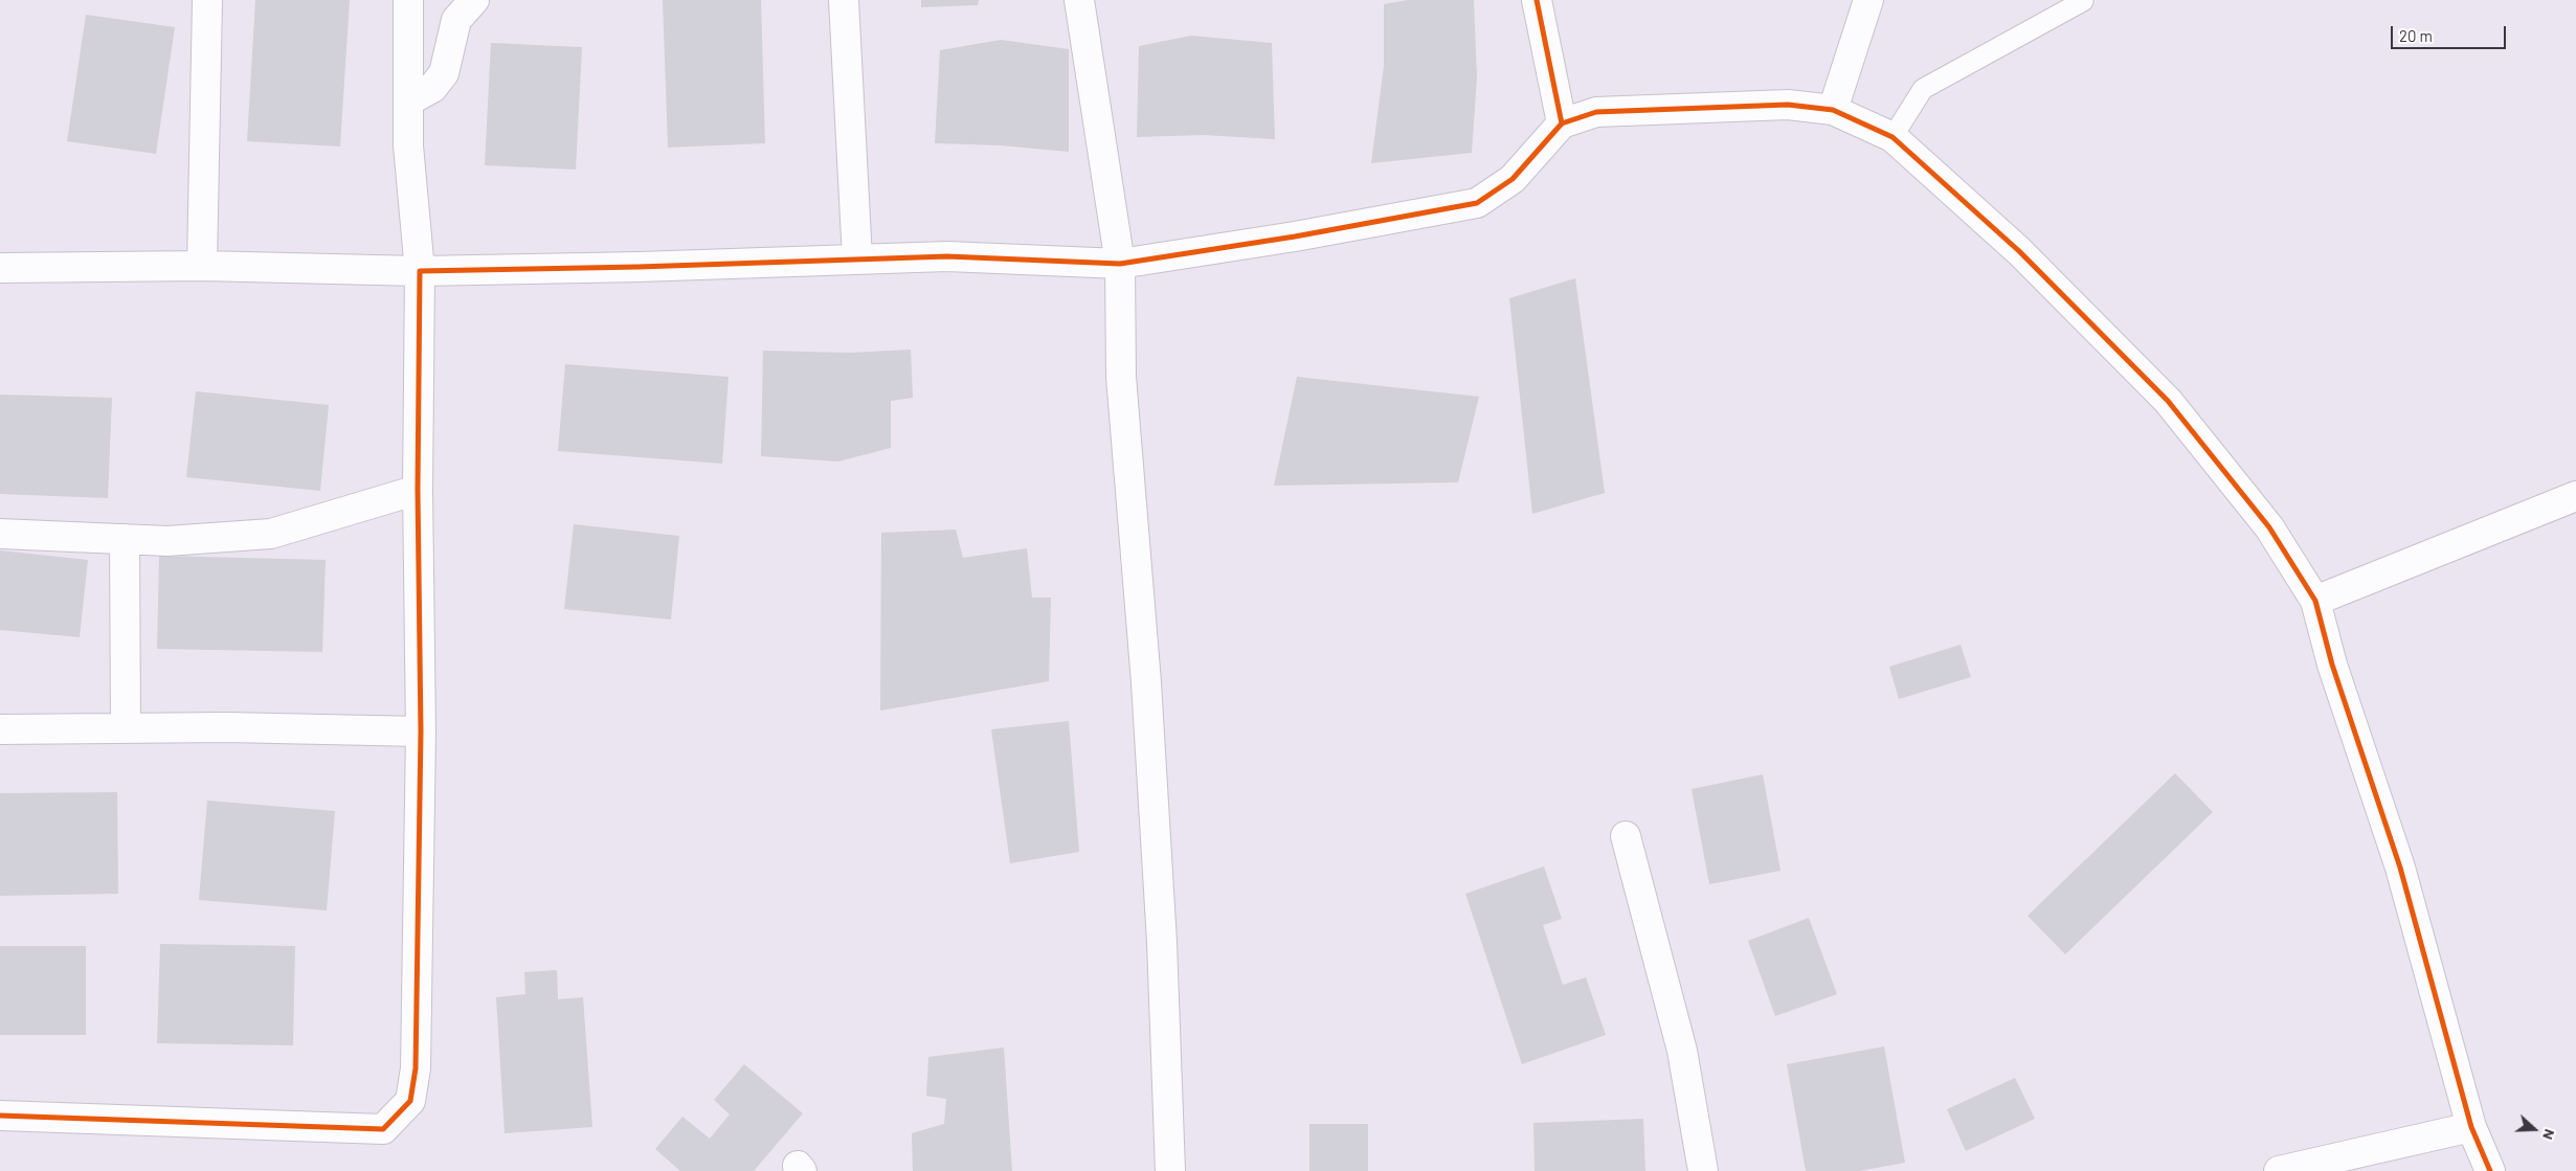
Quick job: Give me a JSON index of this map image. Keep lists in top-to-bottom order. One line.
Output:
{"scale_bar":"20 m","north":"right"}
